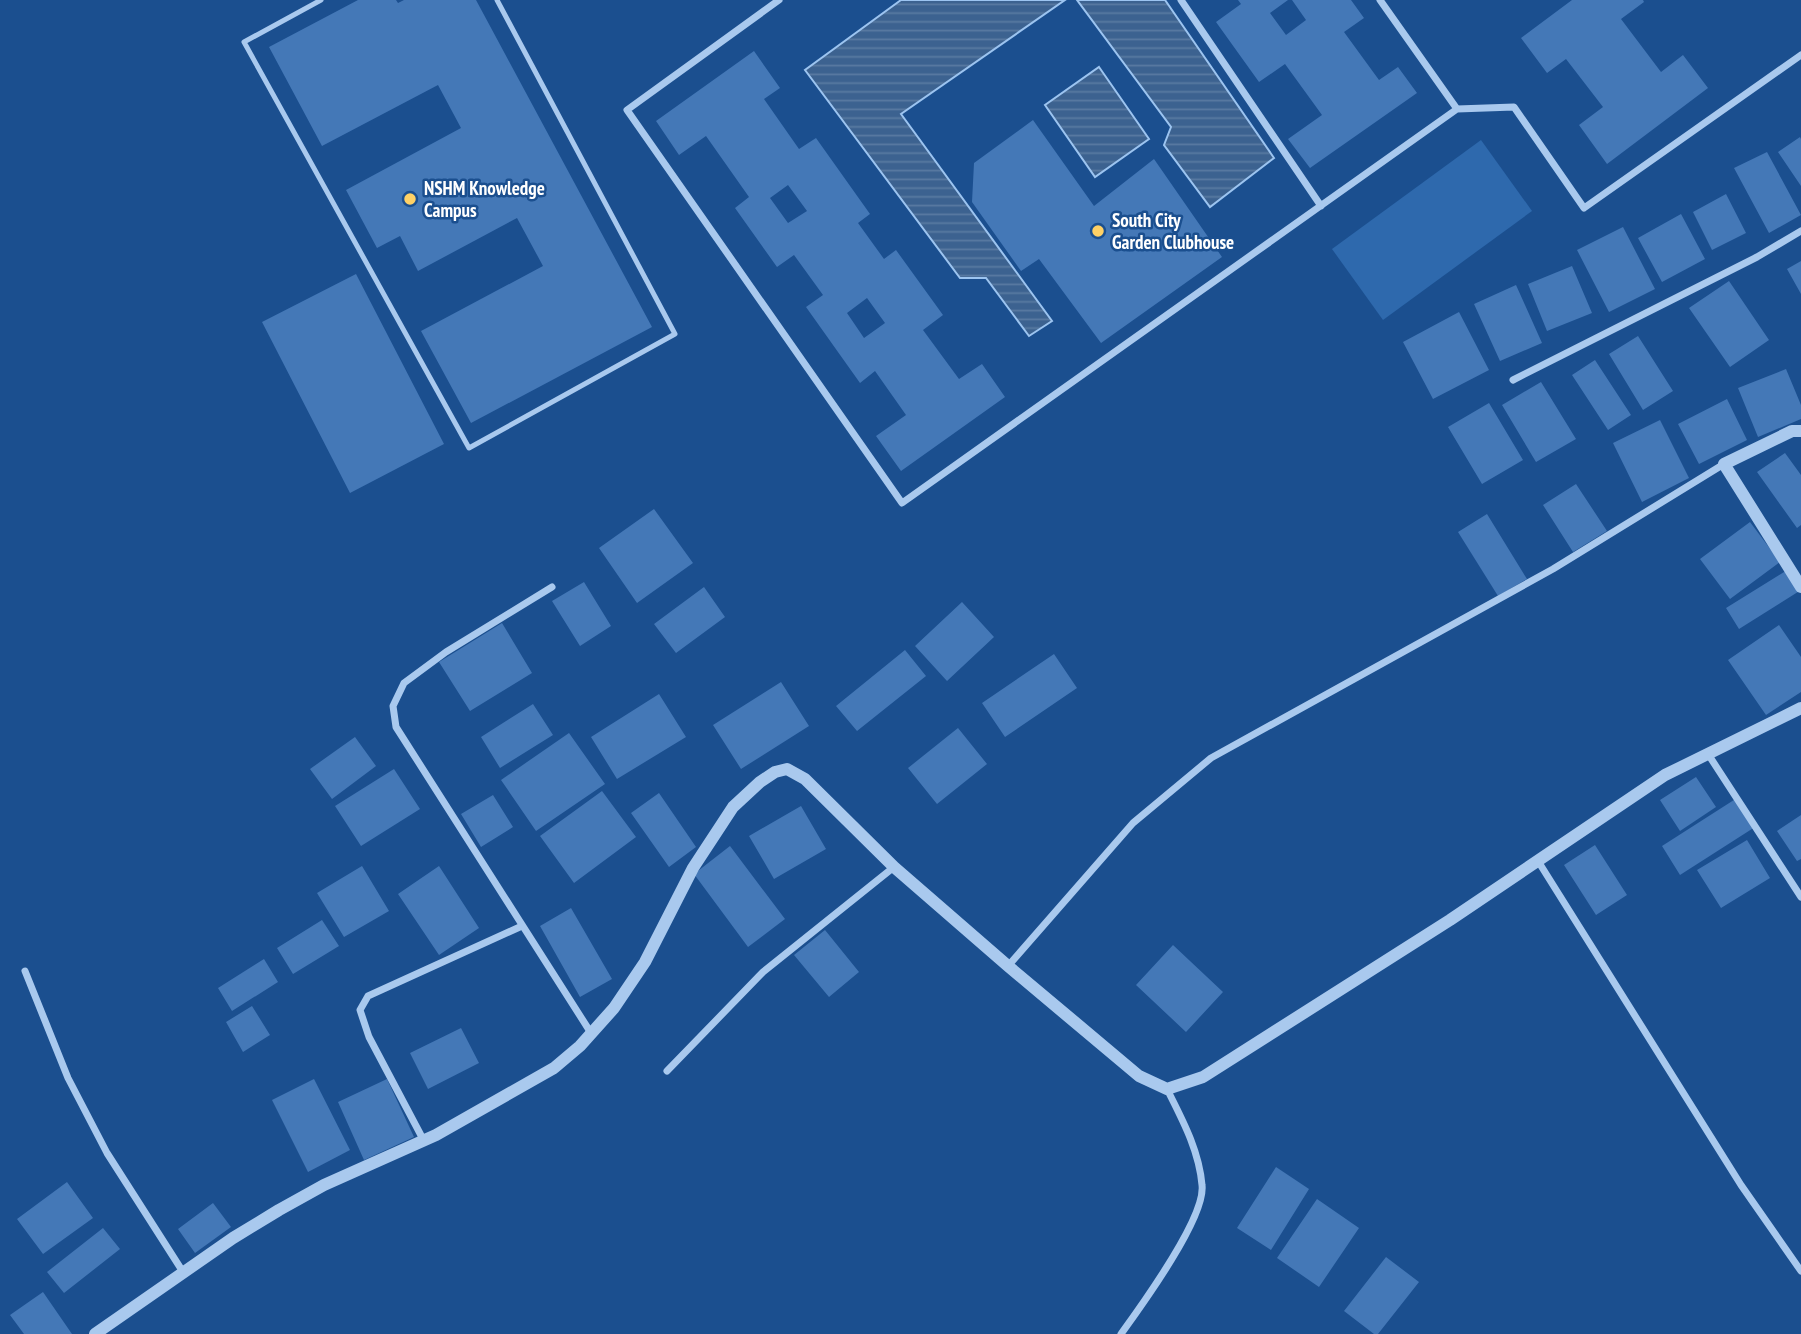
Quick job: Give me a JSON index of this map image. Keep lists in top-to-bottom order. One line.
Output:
{"places":["NSHM Knowledge Campus","South City Garden Clubhouse"]}
